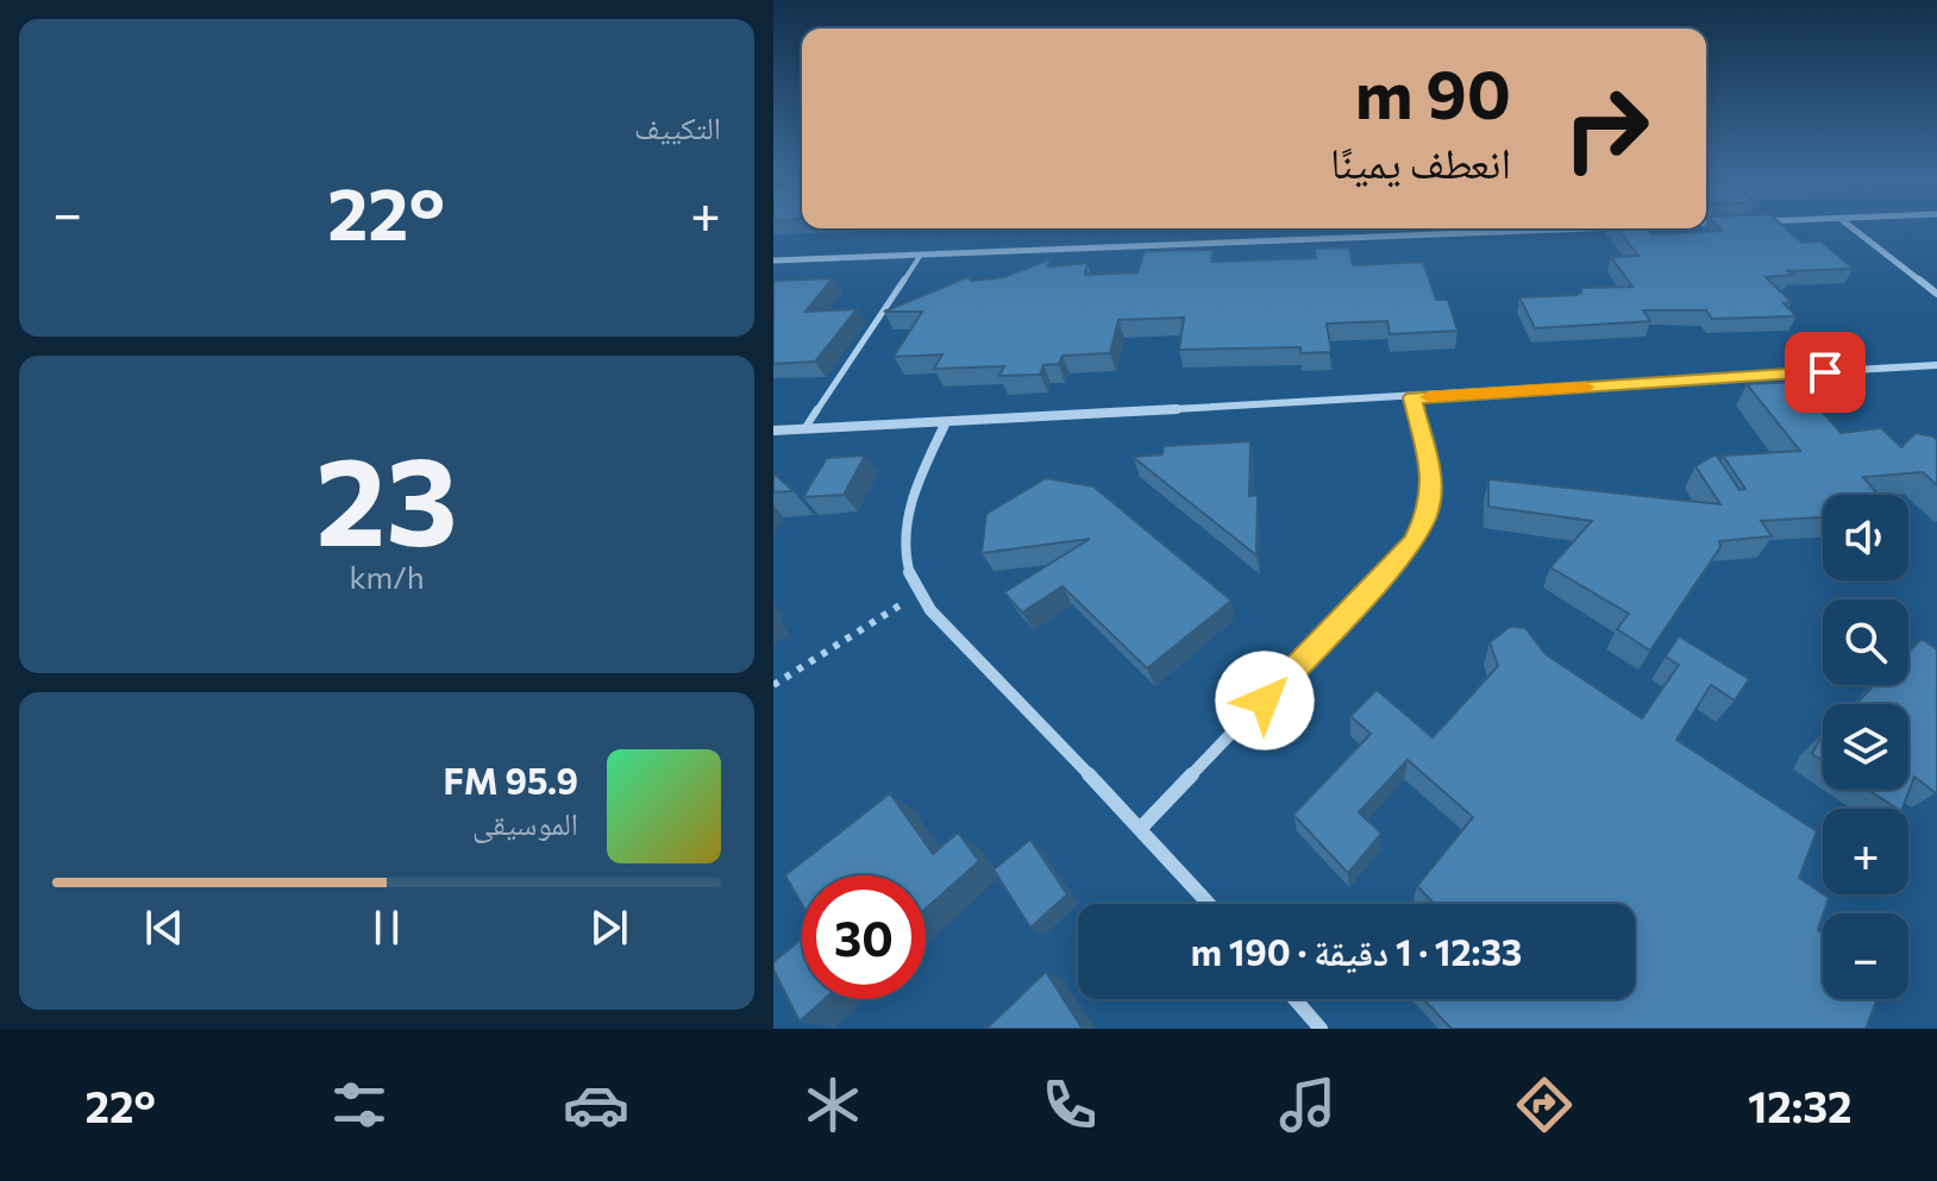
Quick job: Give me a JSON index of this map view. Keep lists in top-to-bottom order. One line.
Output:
{"page":{"tile":["التكييف",["23","km/h"]],"turn":["90 m","انعطف يمينًا"],"heat":["−","22°","+"],"map_buttons":["+","−"],"song":["95.9 FM","الموسيقى"],"limit":"30","trip":"12:33 · 1 دقيقة · 190 m","tabs":["12:32","22°"]}}
